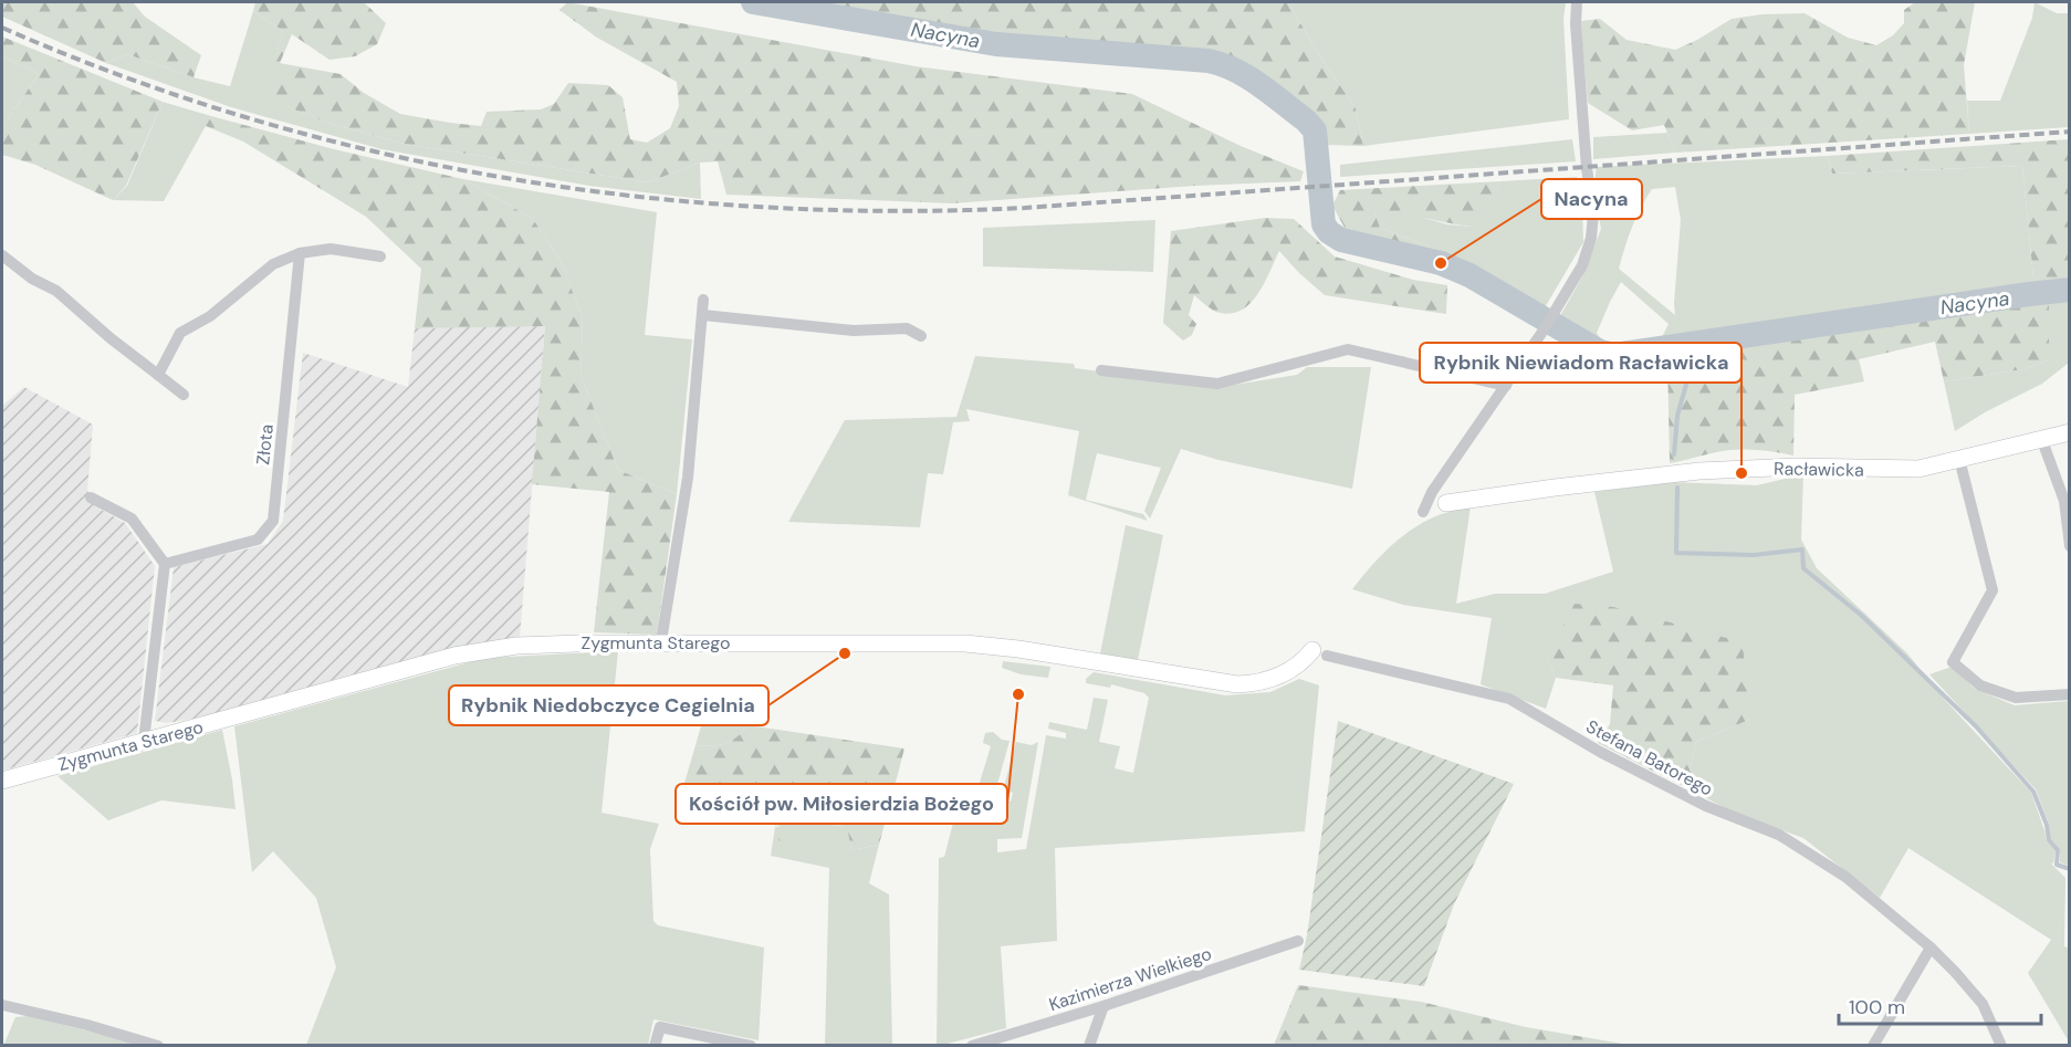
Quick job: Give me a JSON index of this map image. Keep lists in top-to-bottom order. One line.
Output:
{"streets":{"street":["Złota","Racławicka","Zygmunta Starego","Stefana Batorego","Kazimierza Wielkiego"]},"crossings":[["Zygmunta Starego","Stefana Batorego"]],"water":["Nacyna"],"places":["Nacyna","Rybnik Niewiadom Racławicka","Rybnik Niedobczyce Cegielnia","Kościół pw. Miłosierdzia Bożego"],"scale_bar":"100 m"}
